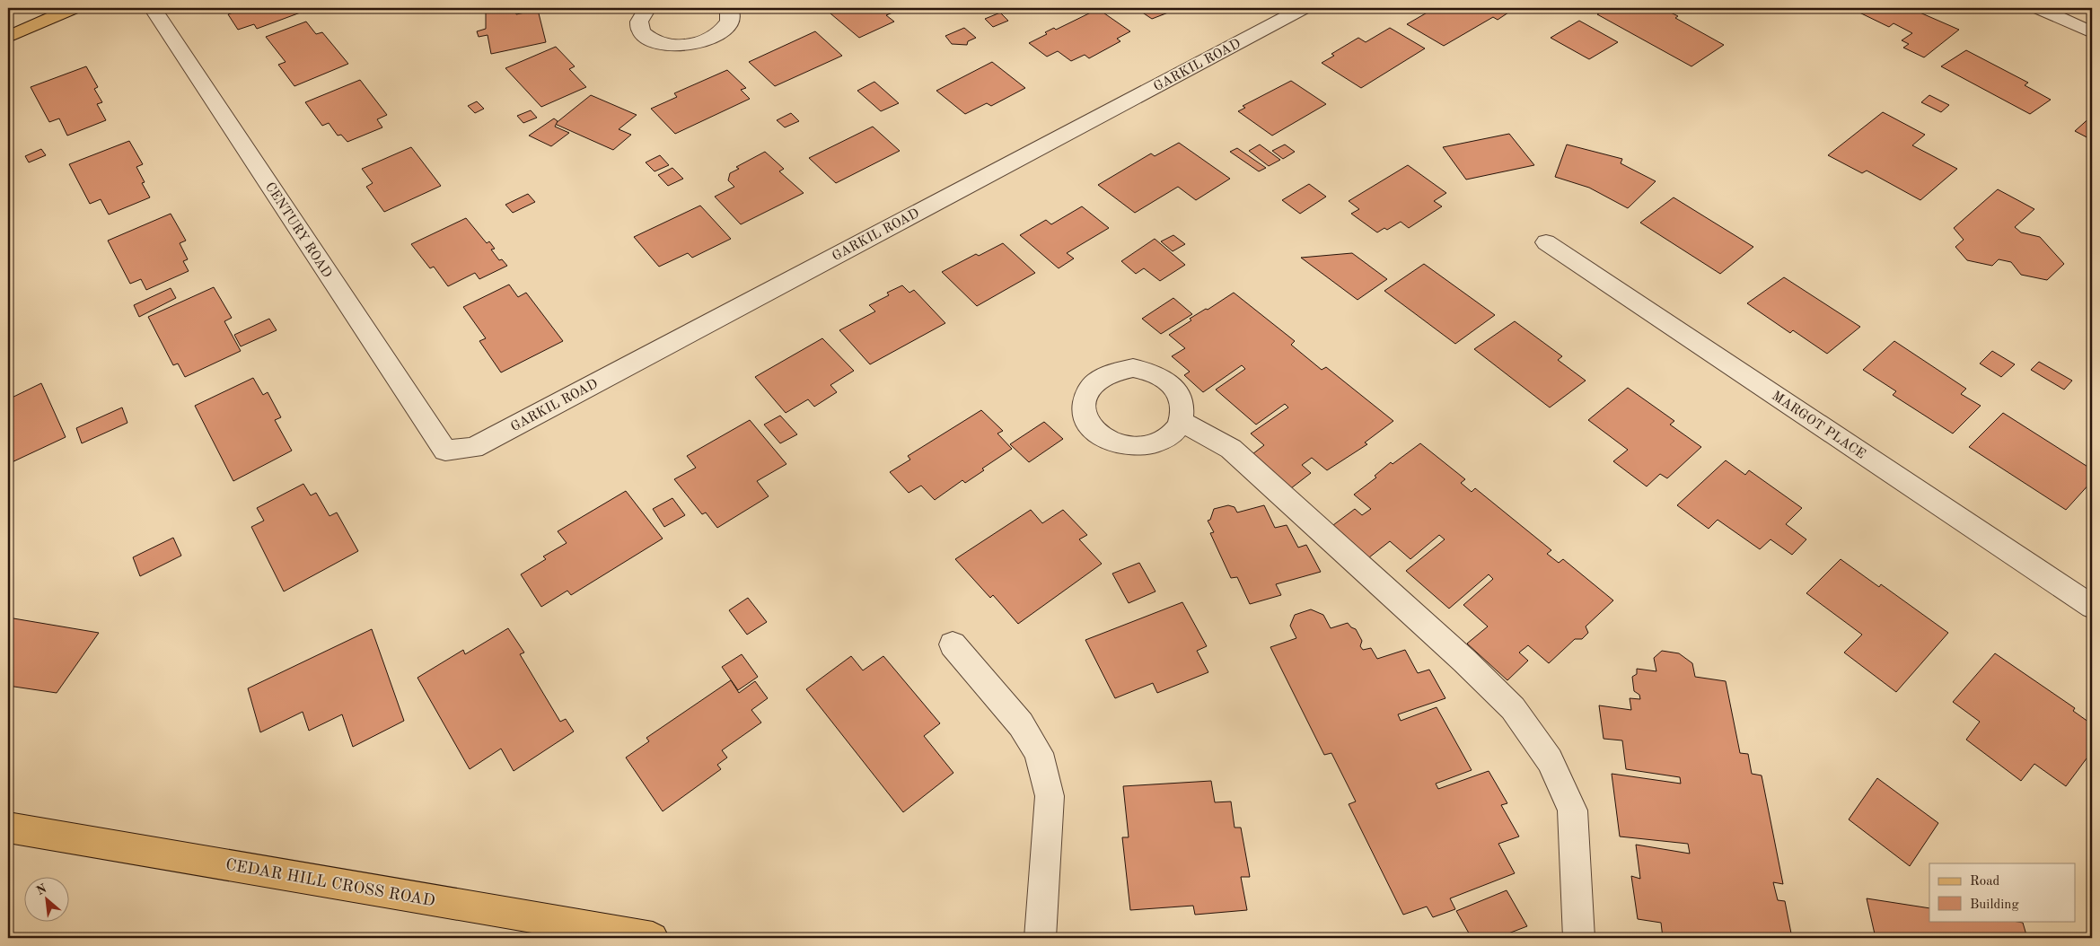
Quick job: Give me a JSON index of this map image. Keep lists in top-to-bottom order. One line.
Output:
{"streets":{"main road":["CEDAR HILL CROSS ROAD"],"street":["GARKIL ROAD","CENTURY ROAD","MARGOT PLACE"]},"crossings":[["GARKIL ROAD","CENTURY ROAD"]],"legend":["Road","Building"],"north":"top left"}
